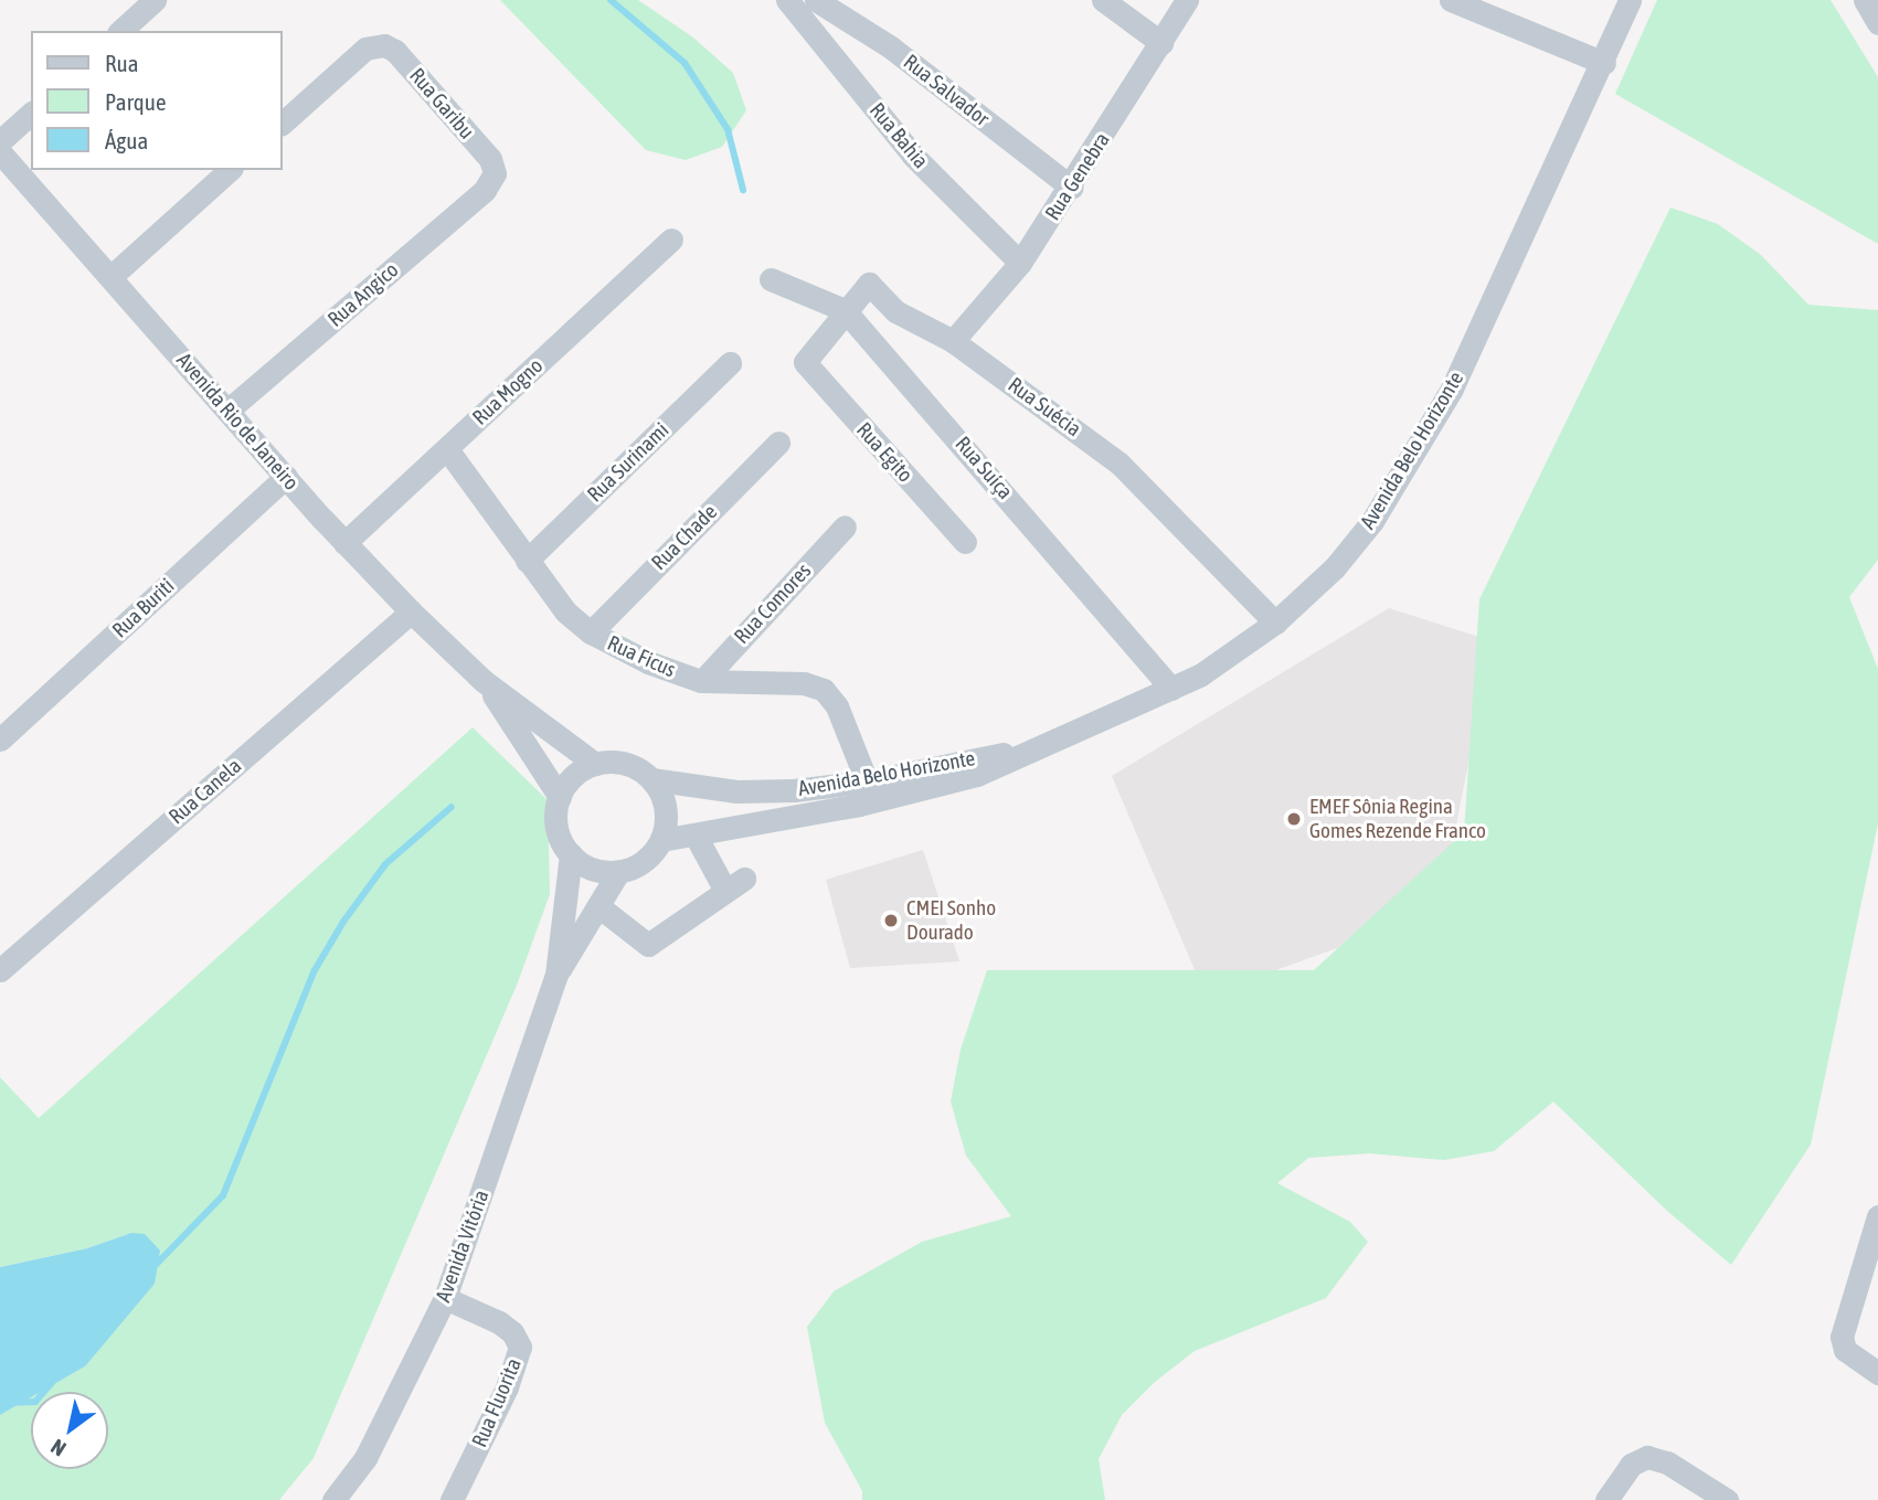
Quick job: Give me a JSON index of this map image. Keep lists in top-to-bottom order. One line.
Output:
{"streets":{"street":["Rua Salvador","Rua Garibu","Rua Bahia","Rua Genebra","Rua Angico","Rua Mogno","Rua Suécia","Avenida Rio de Janeiro","Avenida Belo Horizonte","Rua Egito","Rua Surinami","Rua Suíça","Rua Chade","Rua Comores","Rua Buriti","Rua Ficus","Rua Canela","Avenida Vitória","Rua Fluorita"]},"crossings":[["Rua Salvador","Rua Genebra"],["Rua Garibu","Rua Angico"],["Rua Bahia","Rua Genebra"],["Rua Genebra","Rua Suécia"],["Rua Angico","Avenida Rio de Janeiro"],["Rua Mogno","Avenida Rio de Janeiro"],["Rua Mogno","Rua Ficus"],["Rua Suécia","Avenida Belo Horizonte"],["Rua Suécia","Rua Egito"],["Rua Suécia","Rua Suíça"],["Avenida Rio de Janeiro","Avenida Belo Horizonte"],["Avenida Rio de Janeiro","Rua Buriti"],["Avenida Rio de Janeiro","Rua Canela"],["Avenida Rio de Janeiro","Avenida Vitória"],["Avenida Belo Horizonte","Rua Suíça"],["Avenida Belo Horizonte","Rua Ficus"],["Avenida Belo Horizonte","Avenida Vitória"],["Rua Surinami","Rua Ficus"],["Rua Chade","Rua Ficus"],["Rua Comores","Rua Ficus"],["Avenida Vitória","Rua Fluorita"]],"places":["EMEF Sônia Regina Gomes Rezende Franco","CMEI Sonho Dourado"],"legend":["Rua","Parque","Água"],"north":"bottom left"}
